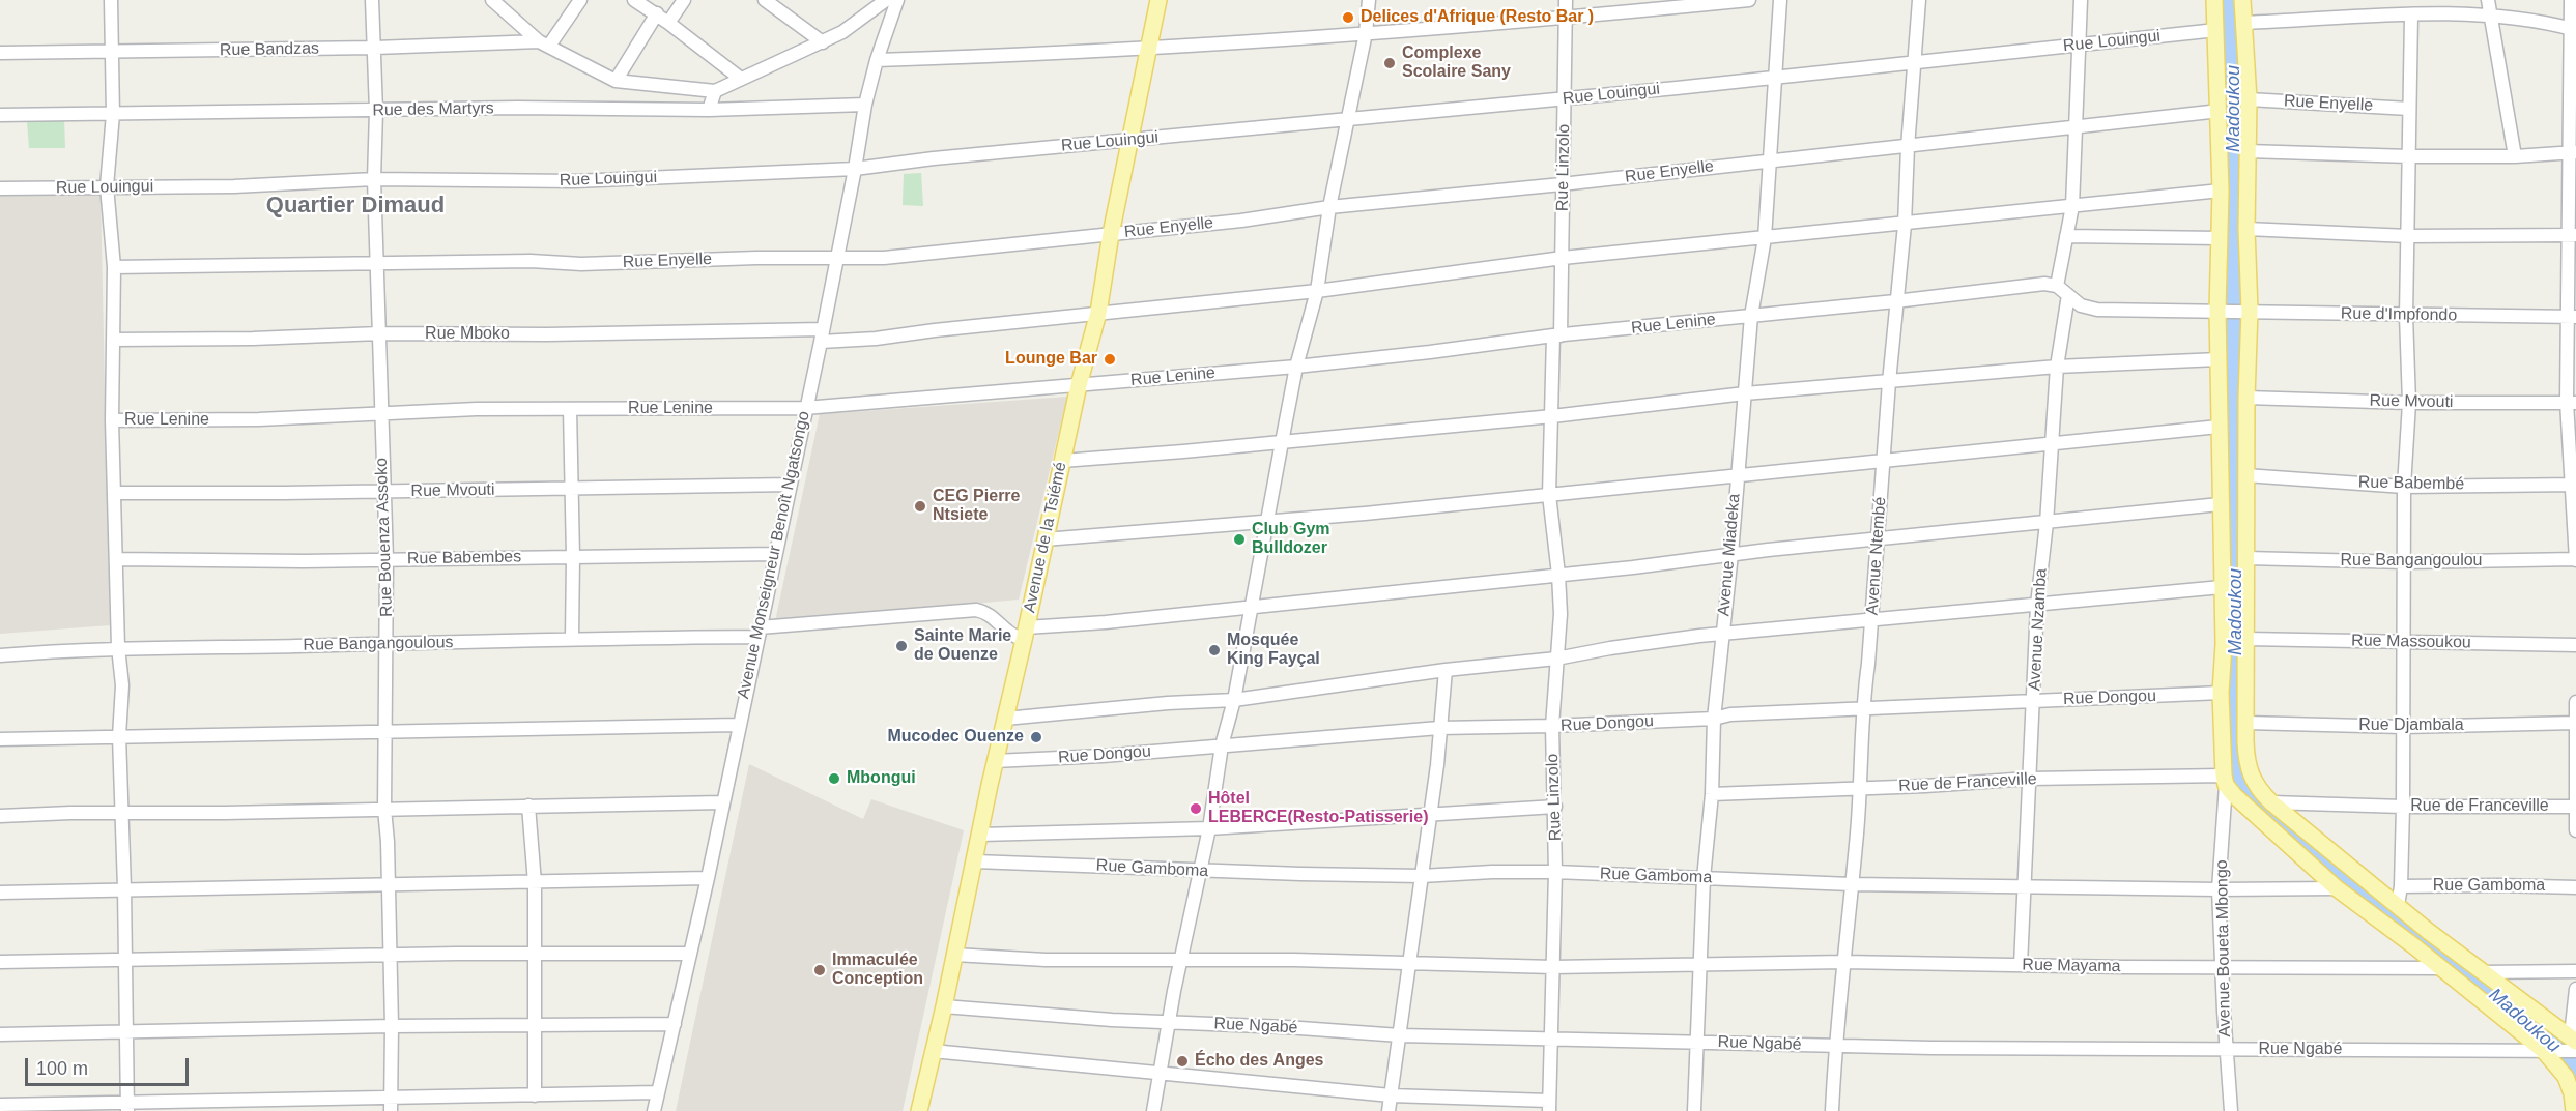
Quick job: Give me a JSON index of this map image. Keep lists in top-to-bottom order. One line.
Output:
{"streets":{"main road":["Avenue de la Tsiémé"],"street":["Rue Louingui","Rue Bandzas","Rue Enyelle","Rue des Martyrs","Rue Linzolo","Rue d'Impfondo","Rue Lenine","Rue Mboko","Rue Mvouti","Rue Babembé","Rue Bouenza Assoko","Avenue Monseigneur Benoît Ngatsongo","Avenue Miadeka","Avenue Ntembé","Rue Babembes","Rue Bangangoulou","Avenue Nzamba","Rue Massoukou","Rue Bangangoulous","Rue Dongou","Rue Djambala","Rue de Franceville","Rue Gamboma","Avenue Boueta Mbongo","Rue Mayama","Rue Ngabé"]},"crossings":[["Rue Louingui","Rue Linzolo"],["Rue Louingui","Rue Bouenza Assoko"],["Rue Louingui","Avenue de la Tsiémé"],["Rue Louingui","Avenue Monseigneur Benoît Ngatsongo"],["Rue Louingui","Avenue Miadeka"],["Rue Louingui","Avenue Ntembé"],["Rue Bandzas","Rue Bouenza Assoko"],["Rue Enyelle","Rue Linzolo"],["Rue Enyelle","Rue Bouenza Assoko"],["Rue Enyelle","Avenue de la Tsiémé"],["Rue Enyelle","Avenue Monseigneur Benoît Ngatsongo"],["Rue Enyelle","Avenue Miadeka"],["Rue Enyelle","Avenue Ntembé"],["Rue des Martyrs","Rue Bouenza Assoko"],["Rue des Martyrs","Avenue Monseigneur Benoît Ngatsongo"],["Rue Linzolo","Rue Lenine"],["Rue Linzolo","Rue Mboko"],["Rue Linzolo","Rue Dongou"],["Rue Linzolo","Rue Gamboma"],["Rue Linzolo","Rue Mayama"],["Rue Linzolo","Rue Ngabé"],["Rue Lenine","Rue Bouenza Assoko"],["Rue Lenine","Avenue de la Tsiémé"],["Rue Lenine","Avenue Monseigneur Benoît Ngatsongo"],["Rue Lenine","Avenue Miadeka"],["Rue Lenine","Avenue Ntembé"],["Rue Mboko","Rue Bouenza Assoko"],["Rue Mboko","Avenue de la Tsiémé"],["Rue Mboko","Avenue Monseigneur Benoît Ngatsongo"],["Rue Mboko","Avenue Miadeka"],["Rue Mboko","Avenue Ntembé"],["Rue Mvouti","Rue Bouenza Assoko"],["Rue Mvouti","Avenue Monseigneur Benoît Ngatsongo"],["Rue Bouenza Assoko","Rue Babembes"],["Rue Bouenza Assoko","Rue Bangangoulous"],["Avenue de la Tsiémé","Rue Bangangoulous"],["Avenue de la Tsiémé","Rue Dongou"],["Avenue de la Tsiémé","Rue Gamboma"],["Avenue de la Tsiémé","Rue Mayama"],["Avenue de la Tsiémé","Rue Ngabé"],["Avenue Monseigneur Benoît Ngatsongo","Rue Babembes"],["Avenue Monseigneur Benoît Ngatsongo","Rue Bangangoulous"],["Avenue Miadeka","Rue Dongou"],["Avenue Miadeka","Rue de Franceville"],["Avenue Miadeka","Rue Gamboma"],["Avenue Miadeka","Rue Mayama"],["Avenue Miadeka","Rue Ngabé"],["Avenue Ntembé","Rue Dongou"],["Avenue Ntembé","Rue de Franceville"],["Avenue Ntembé","Rue Gamboma"],["Avenue Ntembé","Rue Mayama"],["Avenue Ntembé","Rue Ngabé"],["Avenue Nzamba","Rue Dongou"],["Avenue Nzamba","Rue de Franceville"],["Avenue Nzamba","Rue Gamboma"],["Avenue Nzamba","Rue Mayama"],["Rue de Franceville","Avenue Boueta Mbongo"],["Rue Gamboma","Avenue Boueta Mbongo"],["Avenue Boueta Mbongo","Rue Mayama"],["Avenue Boueta Mbongo","Rue Ngabé"]],"districts":["Quartier Dimaud"],"water":["Madoukou"],"places":["Delices d'Afrique (Resto Bar )","Complexe Scolaire Sany","Lounge Bar","CEG Pierre Ntsiete","Club Gym Bulldozer","Sainte Marie de Ouenze","Mosquée King Fayçal","Mucodec Ouenze","Mbongui","Hôtel LEBERCE(Resto-Patisserie)","Immaculée Conception","Écho des Anges"],"scale_bar":"100 m"}
